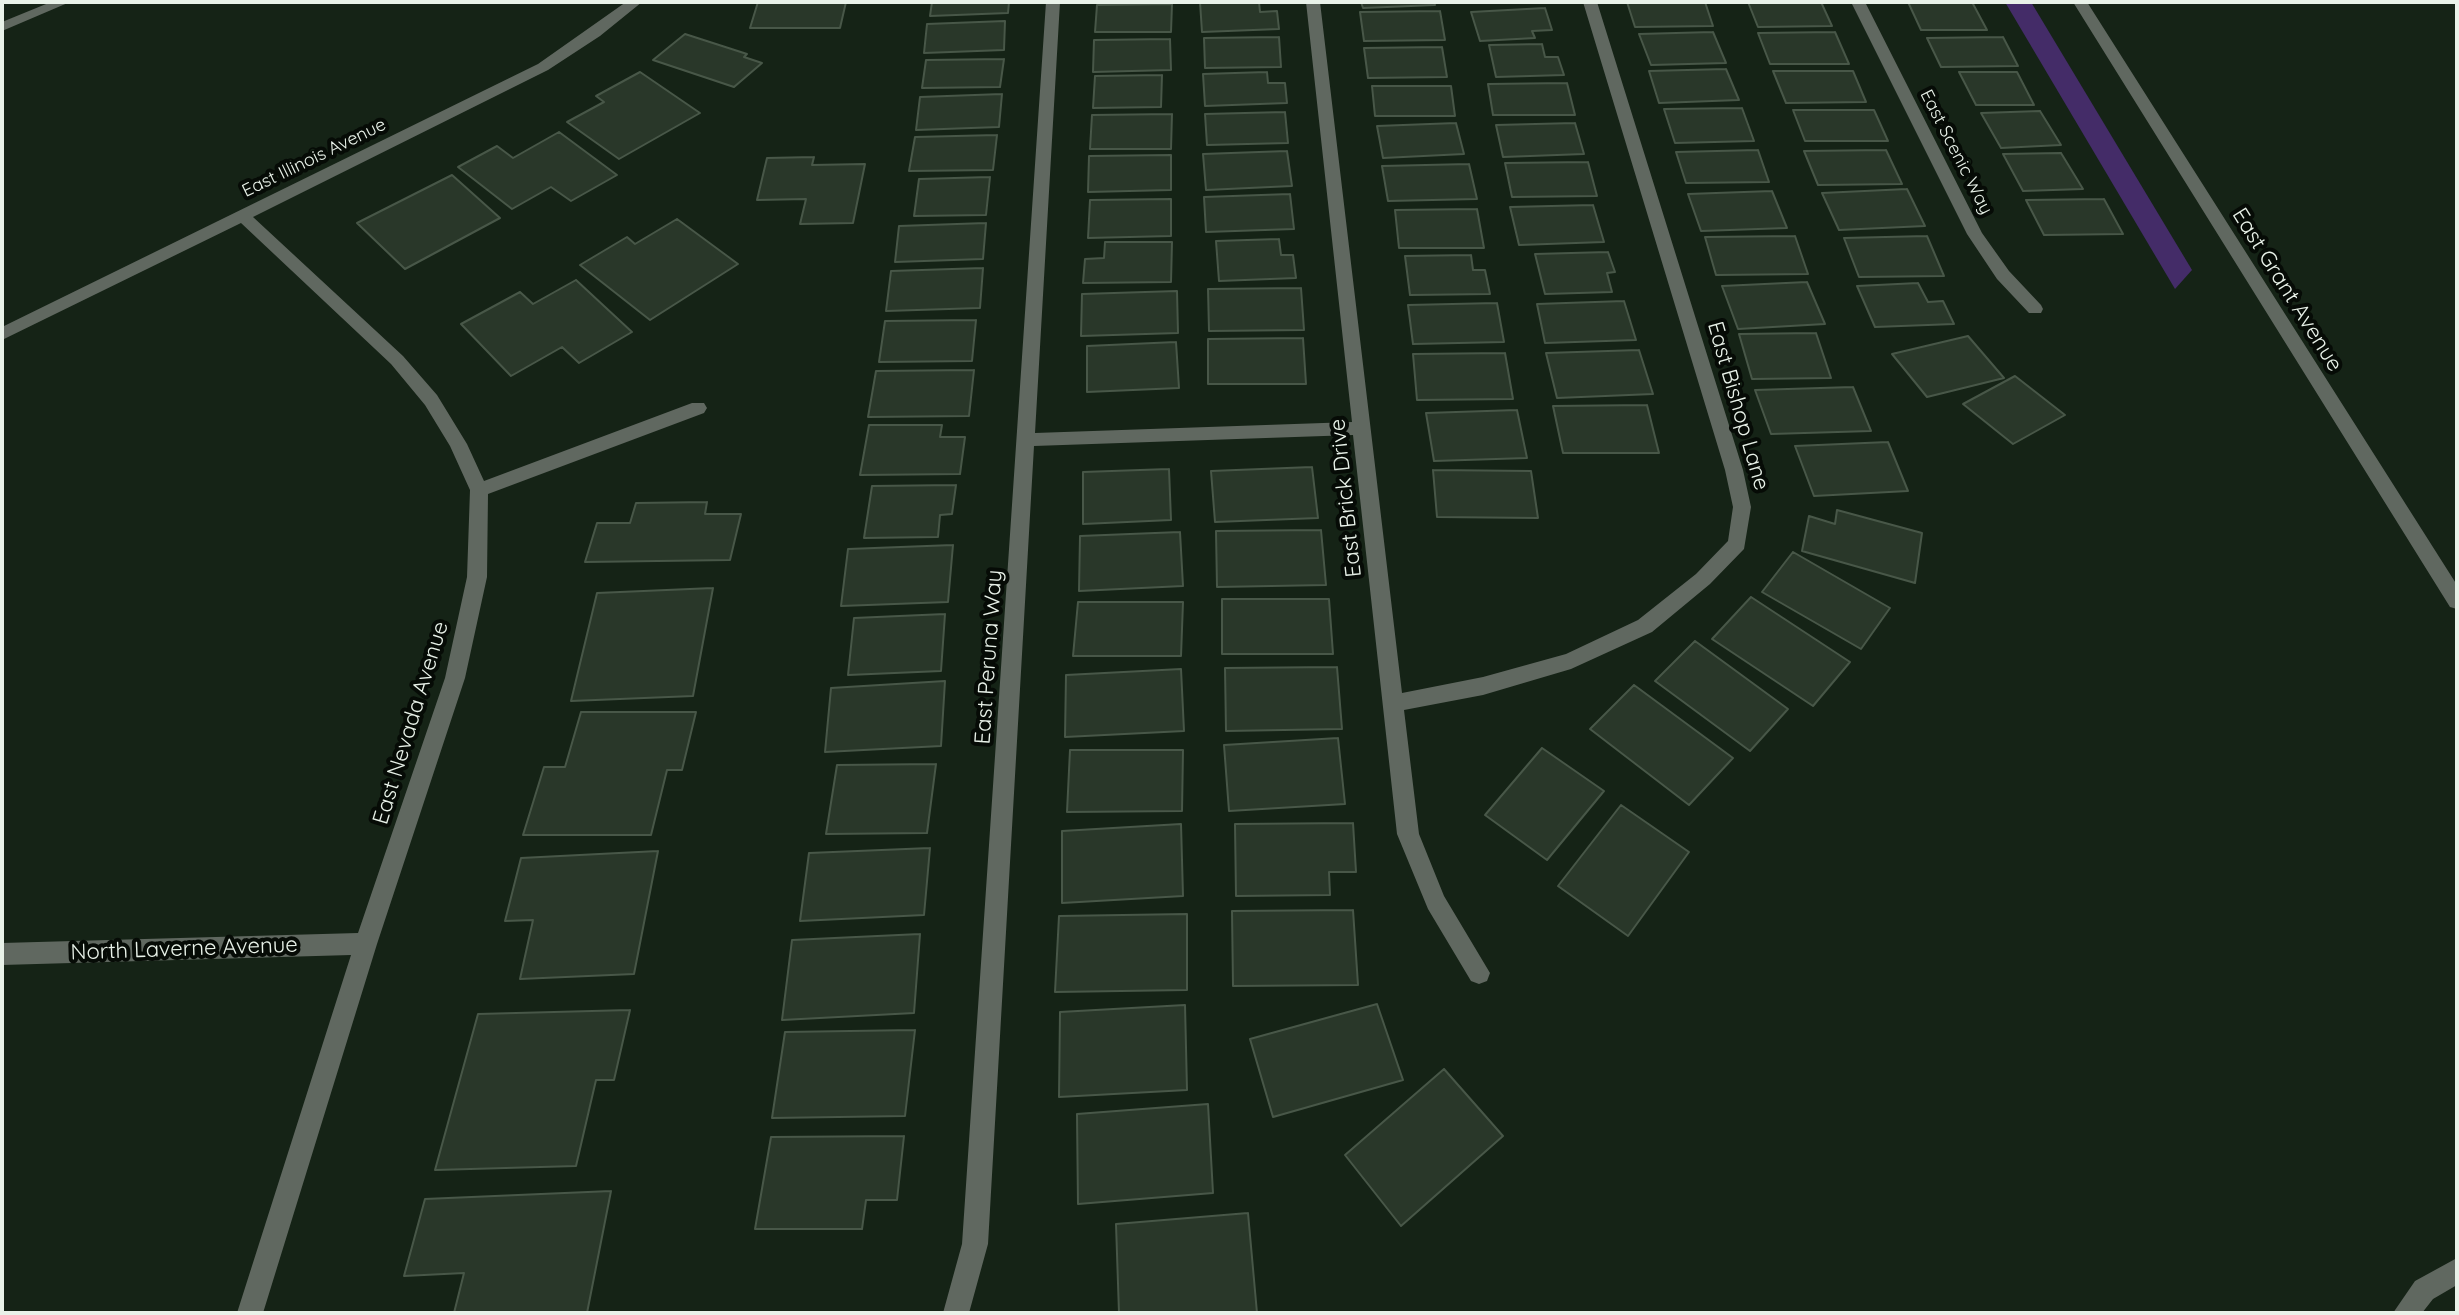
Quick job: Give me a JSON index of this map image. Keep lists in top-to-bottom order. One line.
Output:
{"streets":{"street":["East Scenic Way","East Illinois Avenue","East Grant Avenue","East Bishop Lane","East Brick Drive","East Peruna Way","East Nevada Avenue","North Laverne Avenue"]},"crossings":[["East Illinois Avenue","East Nevada Avenue"],["East Bishop Lane","East Brick Drive"],["East Nevada Avenue","North Laverne Avenue"]]}
